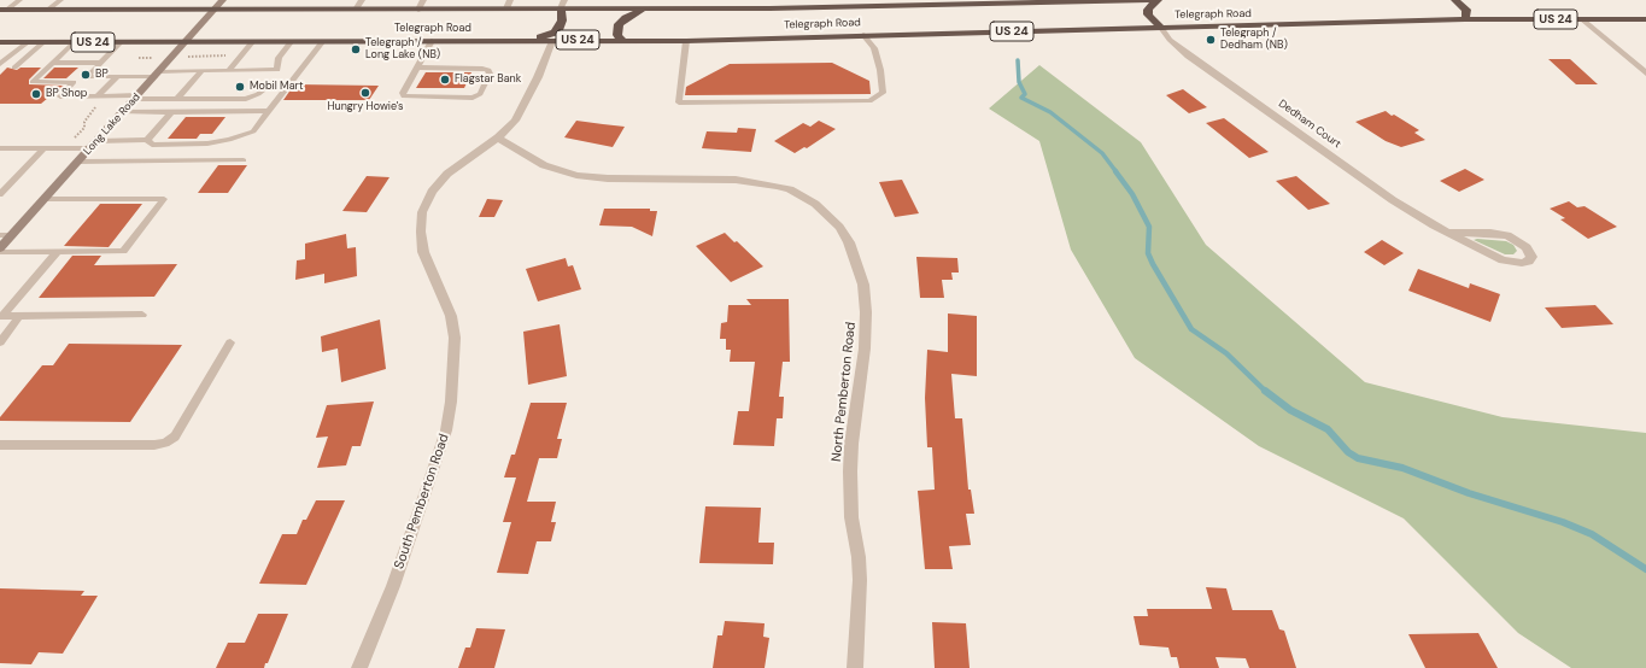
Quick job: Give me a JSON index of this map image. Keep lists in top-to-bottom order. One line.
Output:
{"streets":{"highway":["Telegraph Road","US 24"],"main road":["Long Lake Road"],"street":["Dedham Court","North Pemberton Road","South Pemberton Road"]},"crossings":[["Telegraph Road","Long Lake Road"],["Telegraph Road","Dedham Court"],["Telegraph Road","South Pemberton Road"],["North Pemberton Road","South Pemberton Road"]],"places":["Telegraph / Dedham (NB)","Telegraph / Long Lake (NB)","BP","Flagstar Bank","Mobil Mart","Hungry Howie's","BP Shop"]}
